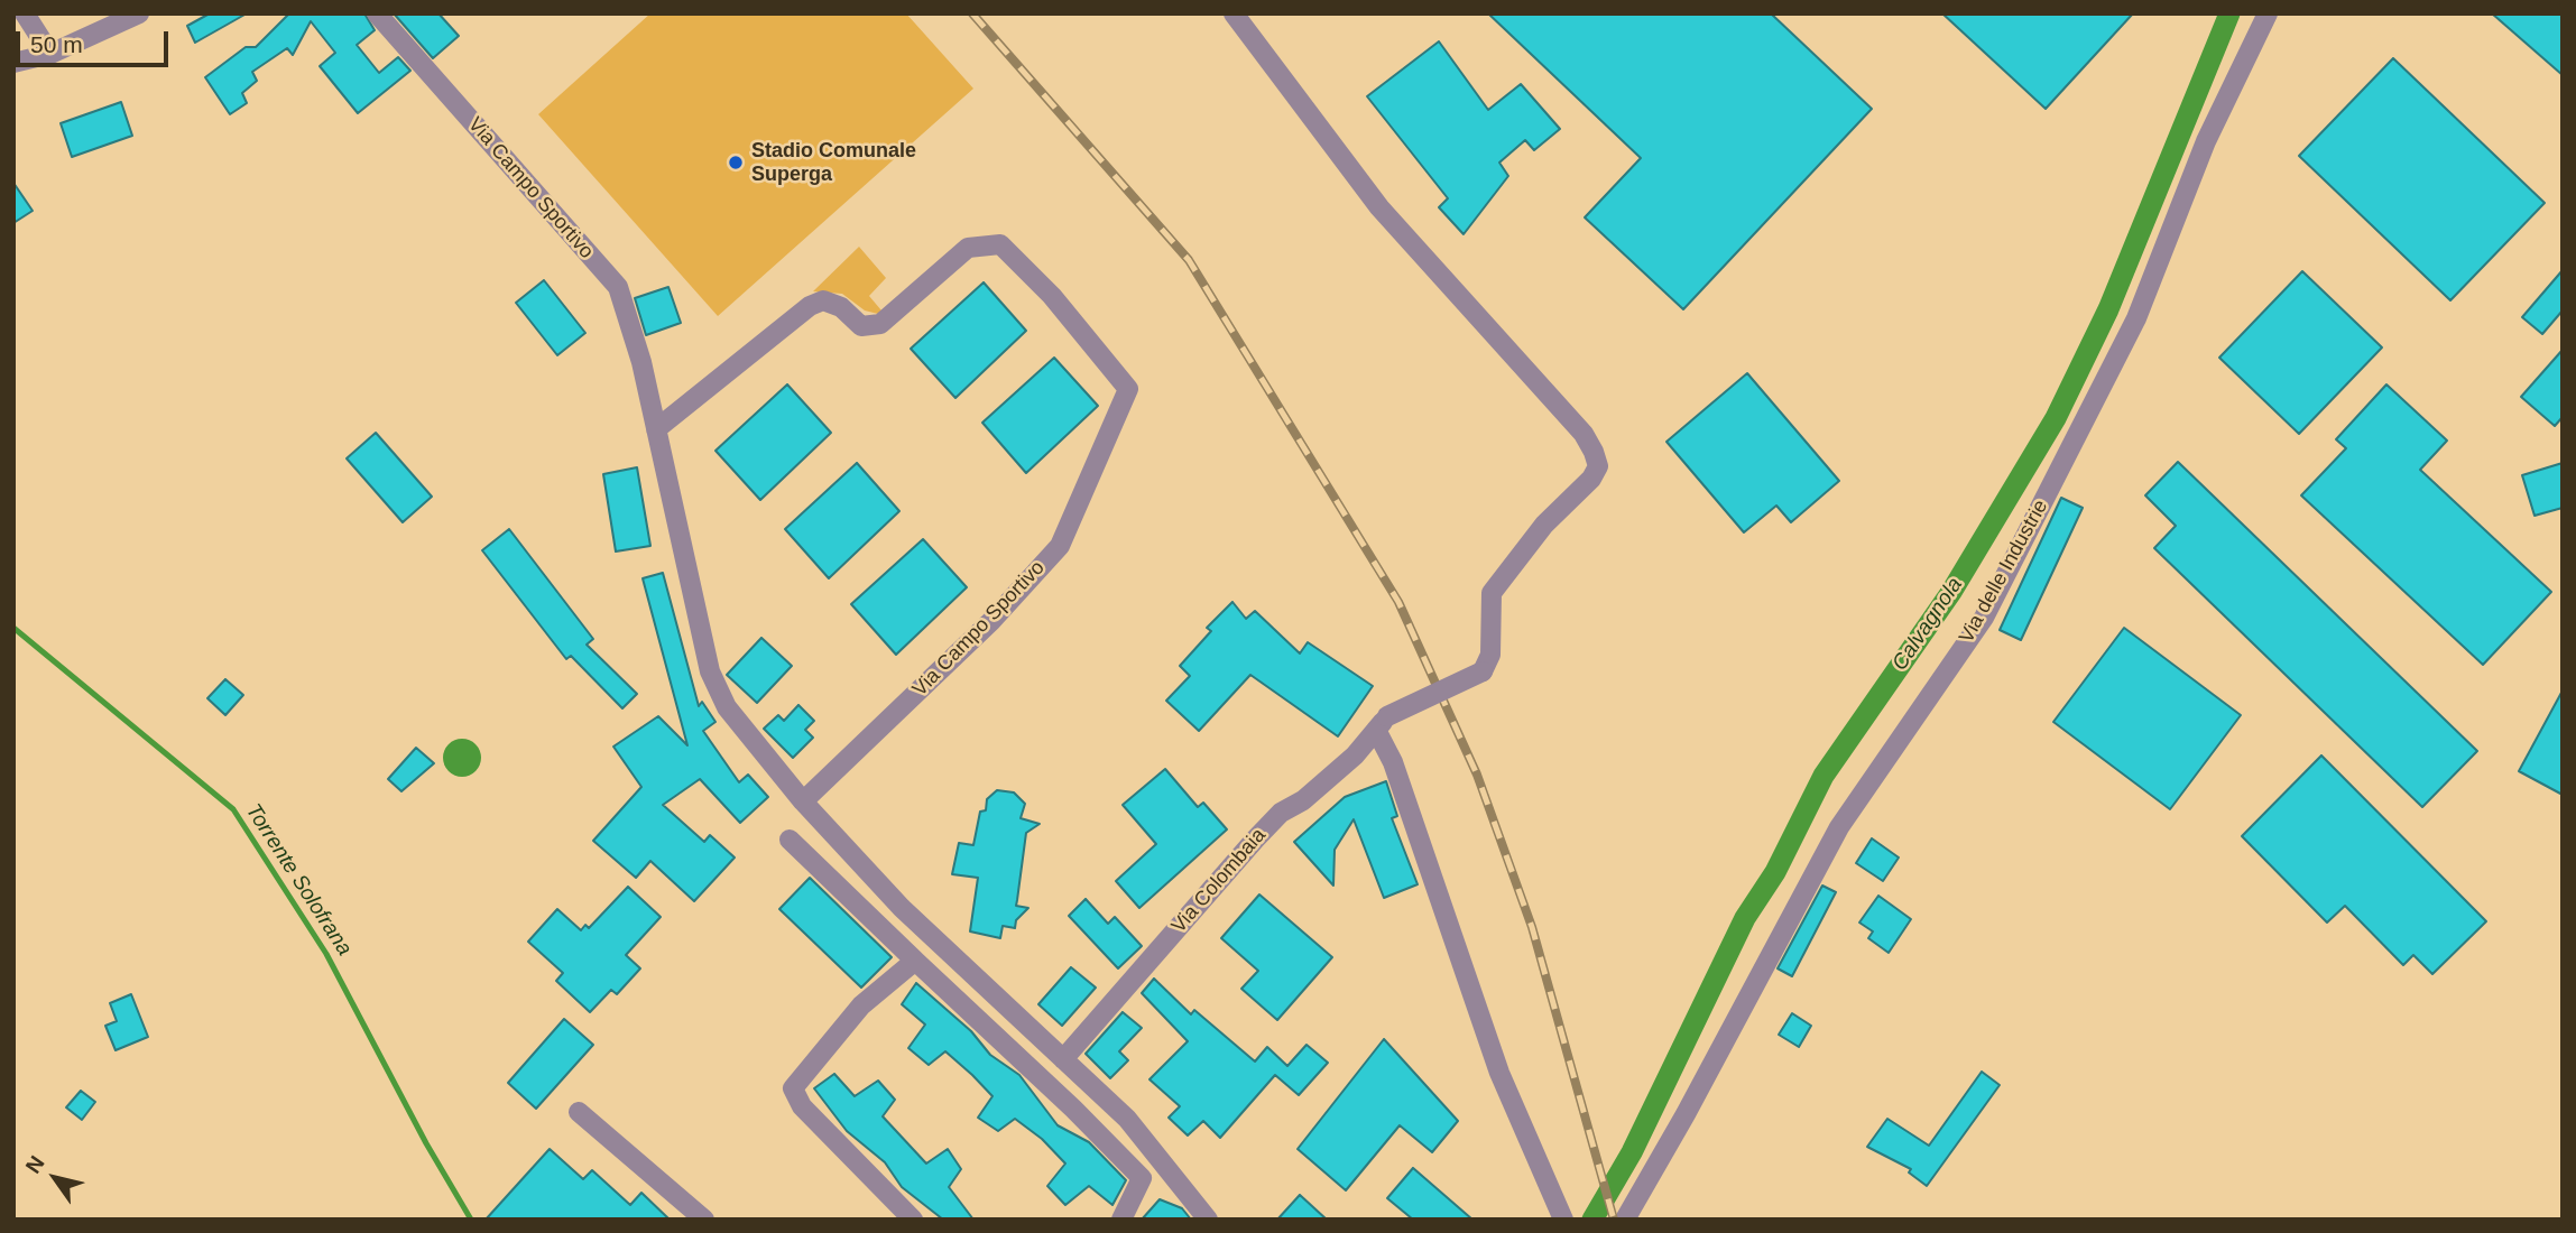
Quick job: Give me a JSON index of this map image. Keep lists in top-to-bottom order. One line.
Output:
{"streets":{"street":["Via Campo Sportivo","Via delle Industrie","Via Colombaia"]},"crossings":[["Via Campo Sportivo","Via Colombaia"]],"water":["Calvagnola","Torrente Solofrana"],"places":["Stadio Comunale Superga"],"scale_bar":"50 m","north":"top left"}
